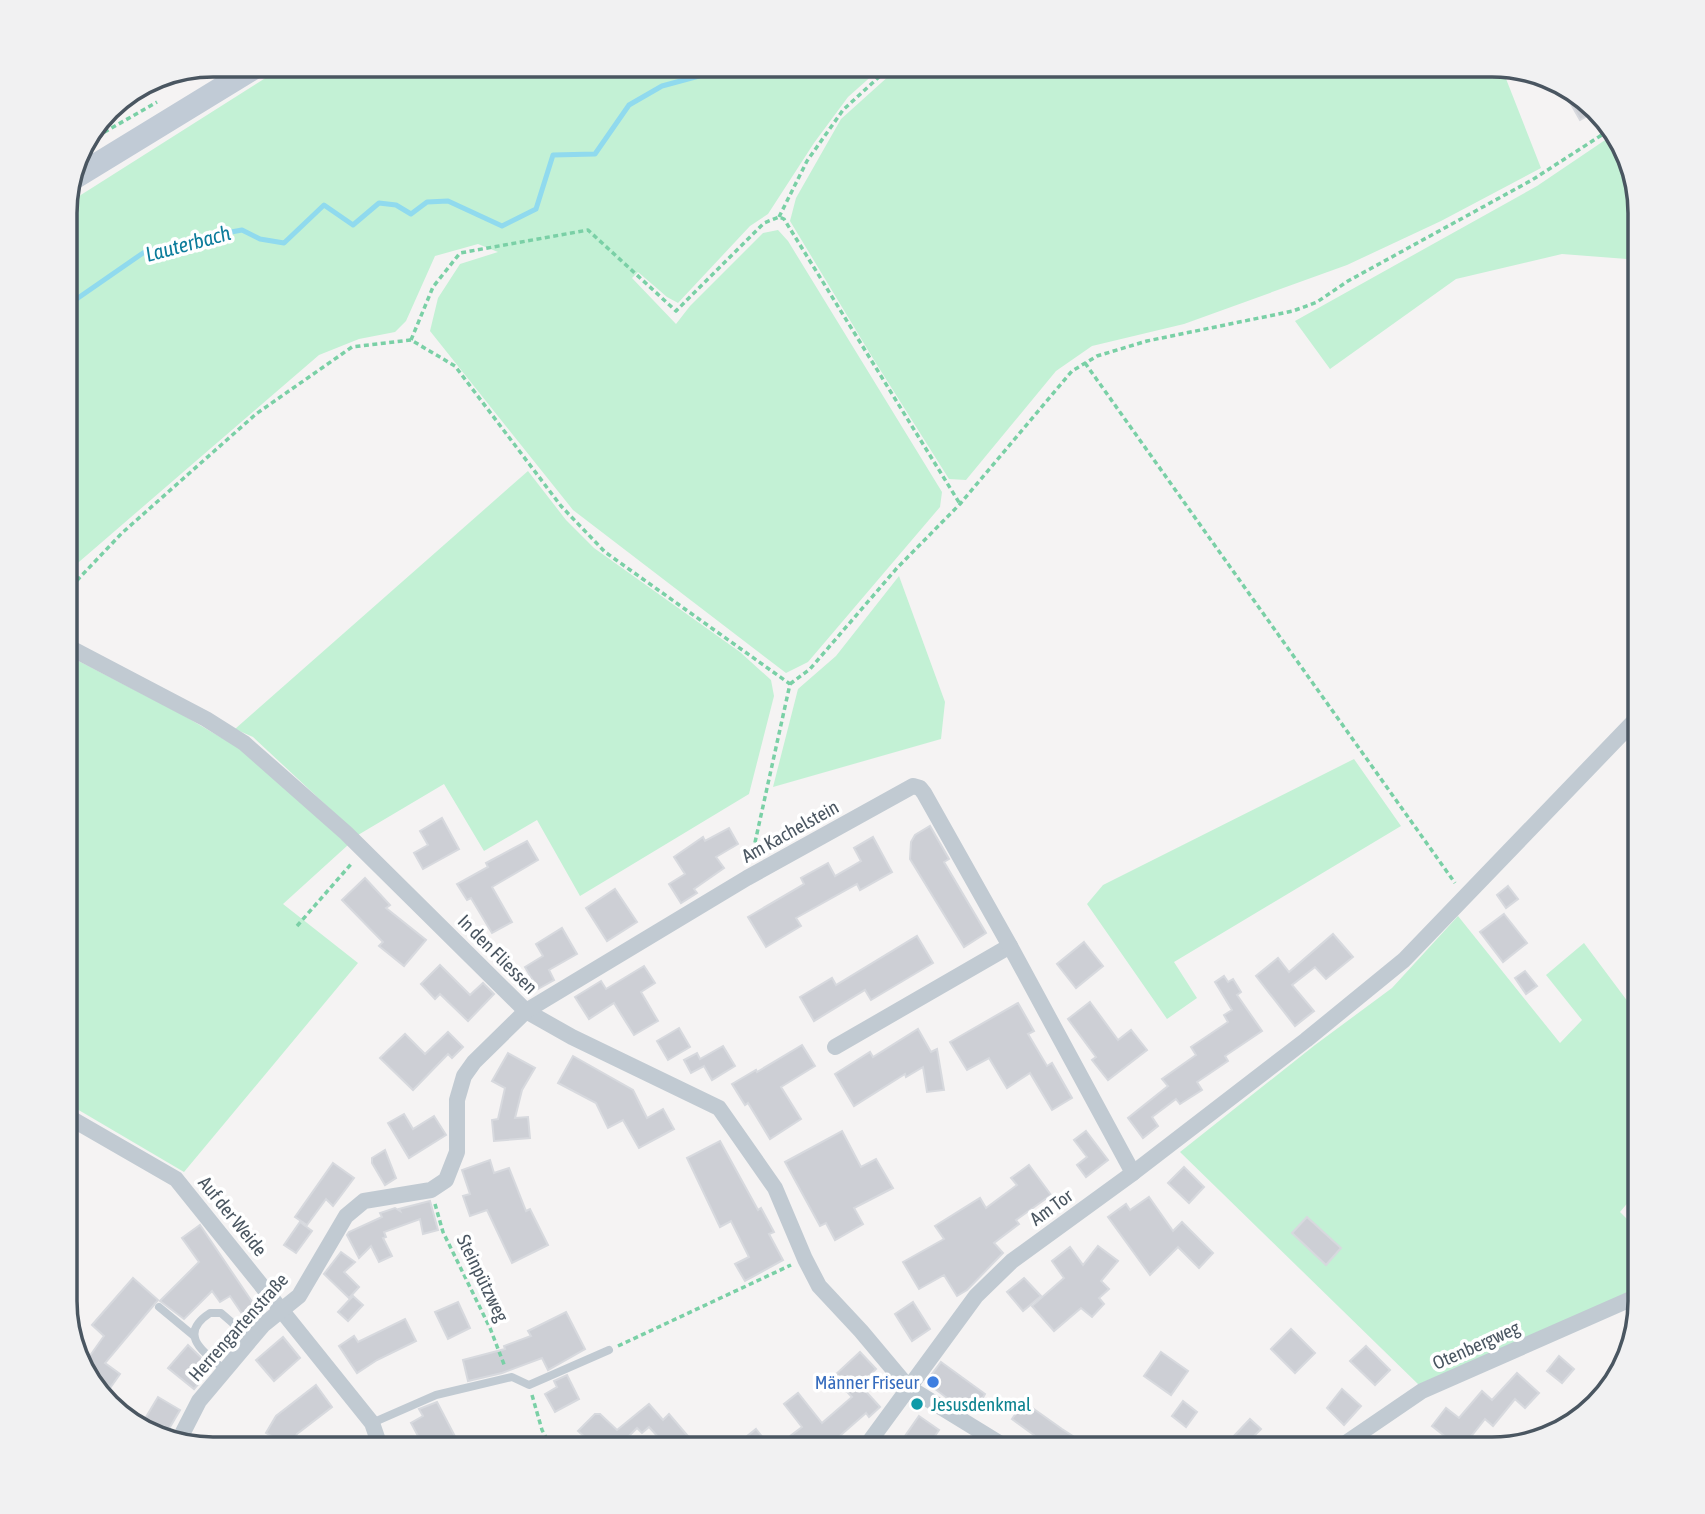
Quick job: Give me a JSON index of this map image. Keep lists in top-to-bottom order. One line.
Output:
{"streets":{"street":["Am Kachelstein","In den Fliessen","Am Tor","Auf der Weide","Herrengartenstraße","Otenbergweg"],"path":["Steinpützweg"]},"crossings":[["Am Kachelstein","In den Fliessen"],["Am Kachelstein","Am Tor"],["In den Fliessen","Am Tor"],["Auf der Weide","Herrengartenstraße"],["Steinpützweg","Herrengartenstraße"]],"water":["Lauterbach"],"places":["Männer Friseur","Jesusdenkmal"]}
